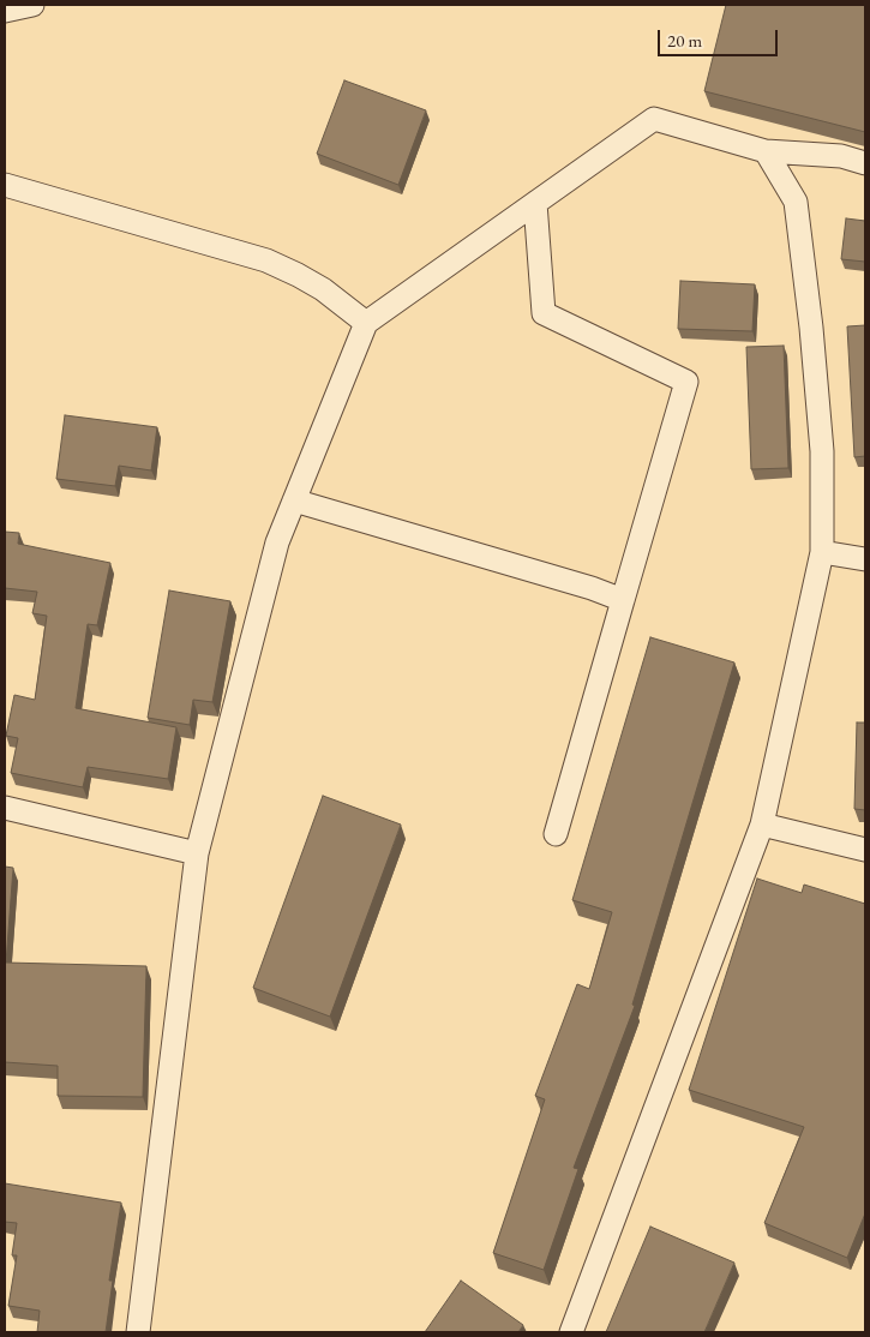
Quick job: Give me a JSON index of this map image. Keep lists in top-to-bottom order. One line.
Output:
{"scale_bar":"20 m"}
